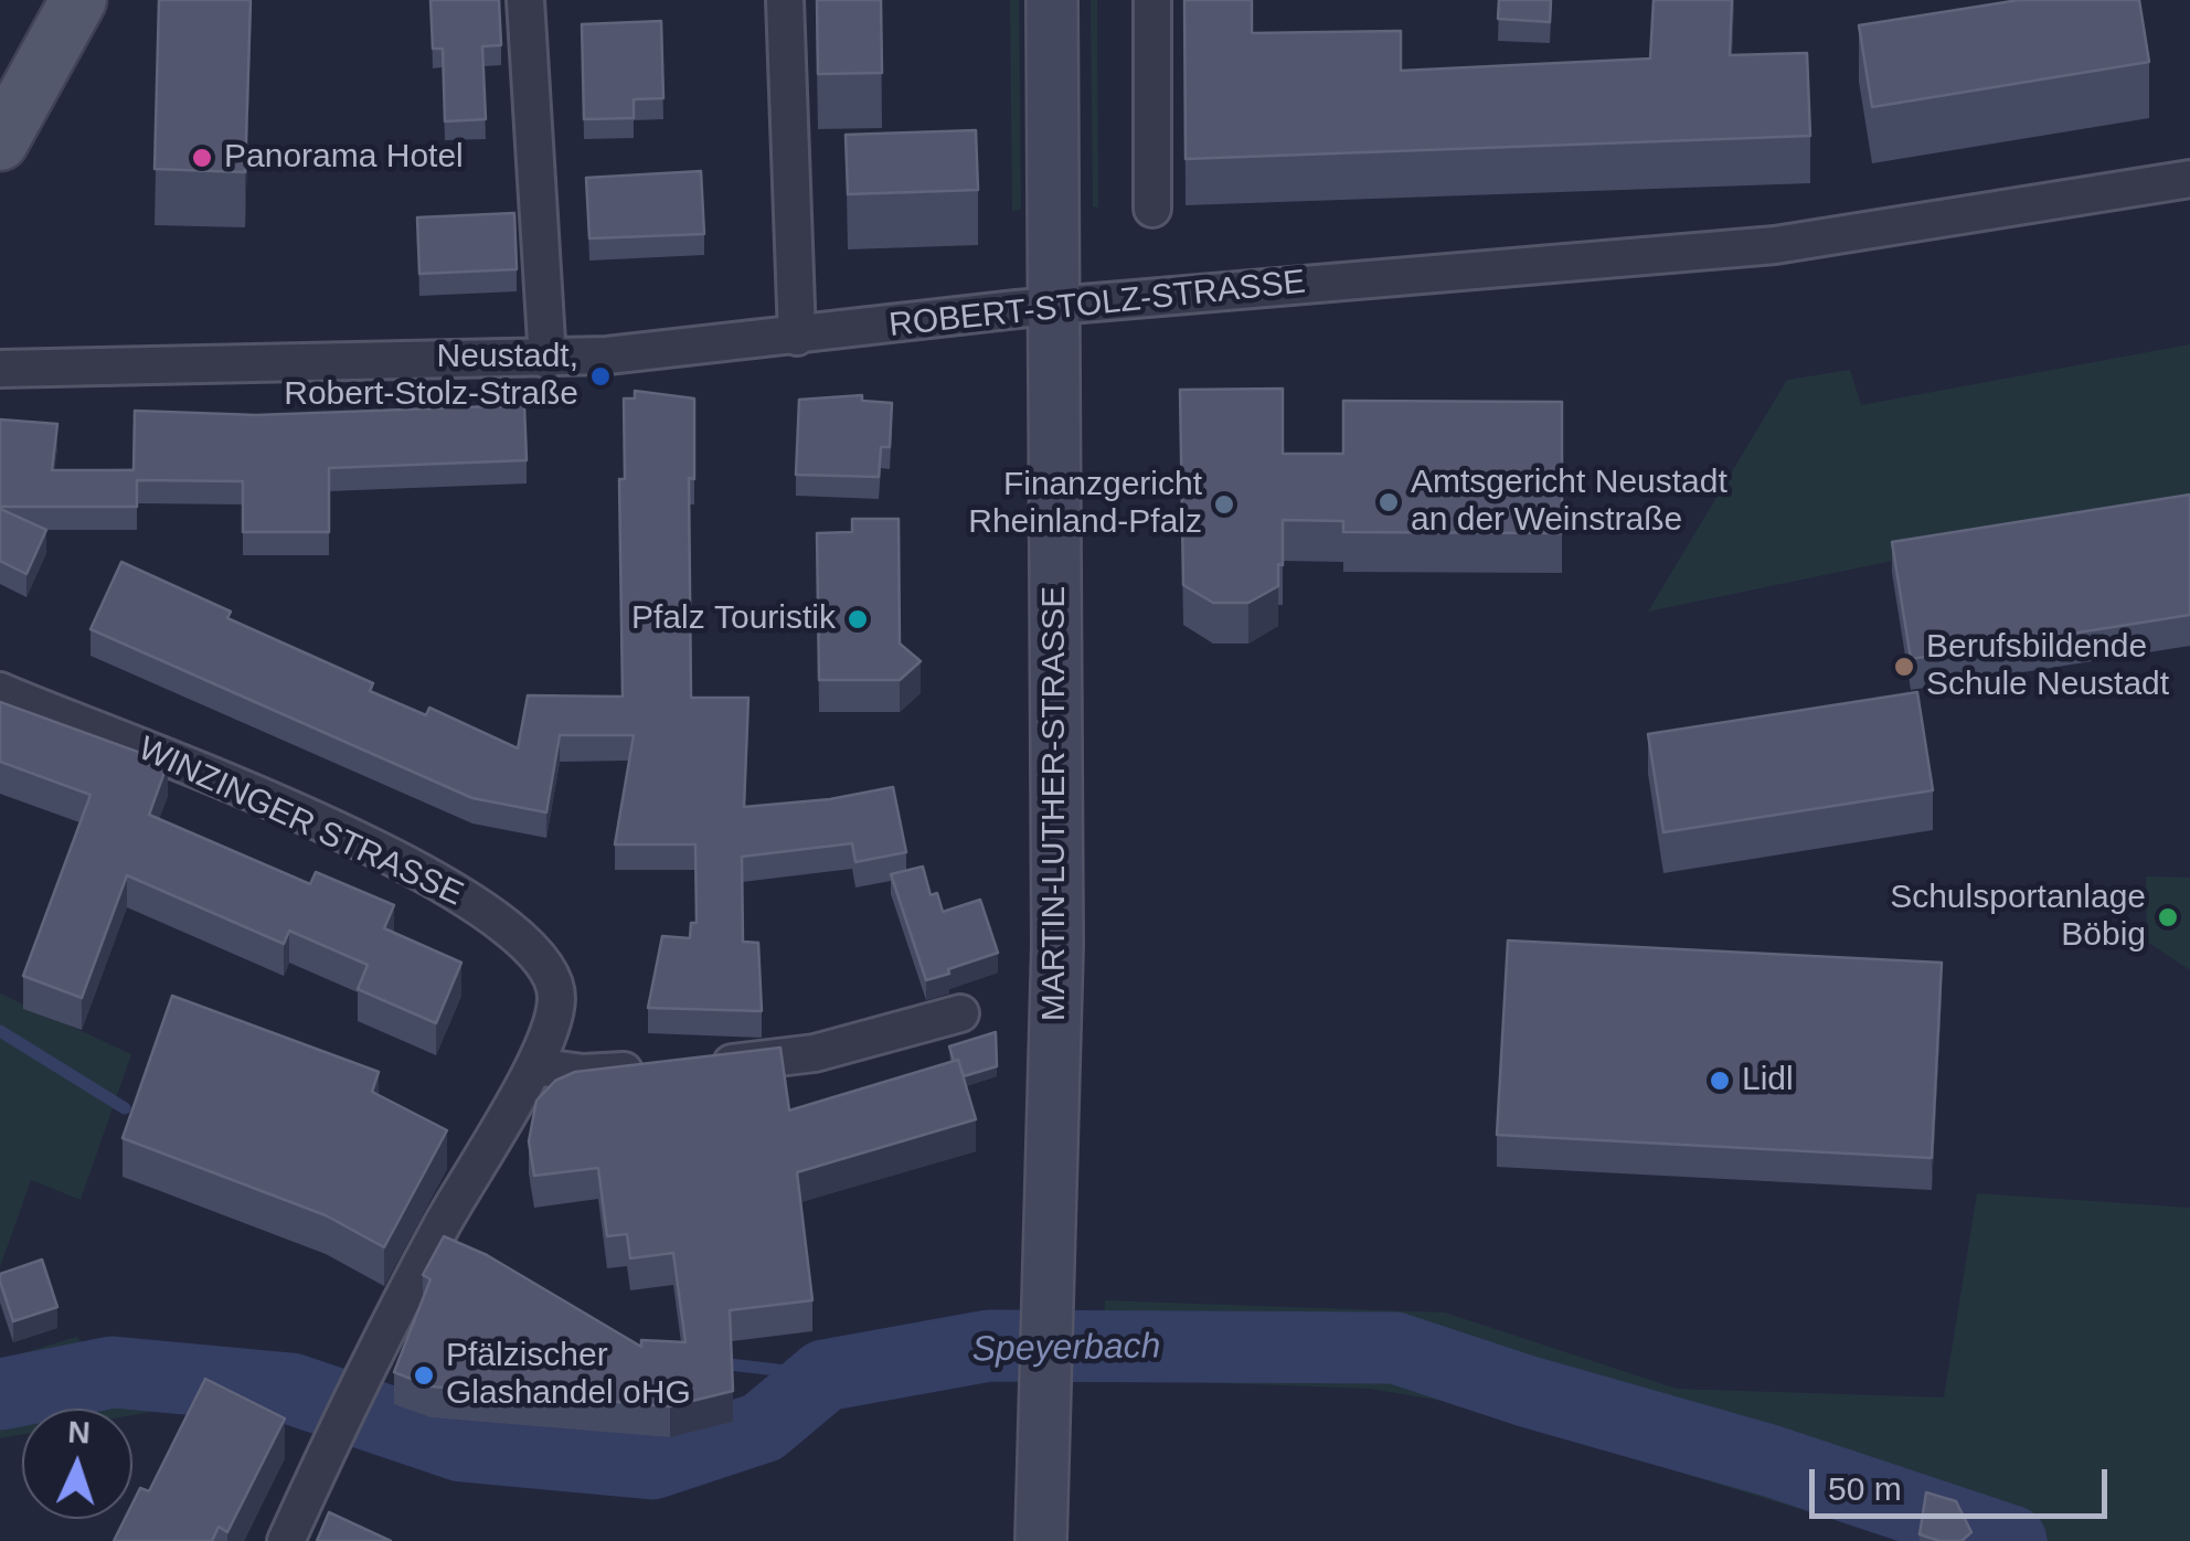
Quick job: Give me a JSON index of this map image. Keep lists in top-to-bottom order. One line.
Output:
{"streets":{"street":["ROBERT-STOLZ-STRASSE","MARTIN-LUTHER-STRASSE","WINZINGER STRASSE"]},"crossings":[["ROBERT-STOLZ-STRASSE","MARTIN-LUTHER-STRASSE"]],"water":["Speyerbach"],"places":["Panorama Hotel","Neustadt, Robert-Stolz-Straße","Amtsgericht Neustadt an der Weinstraße","Finanzgericht Rheinland-Pfalz","Pfalz Touristik","Berufsbildende Schule Neustadt","Schulsportanlage Böbig","Lidl","Pfälzischer Glashandel oHG"],"scale_bar":"50 m","north":"top"}
